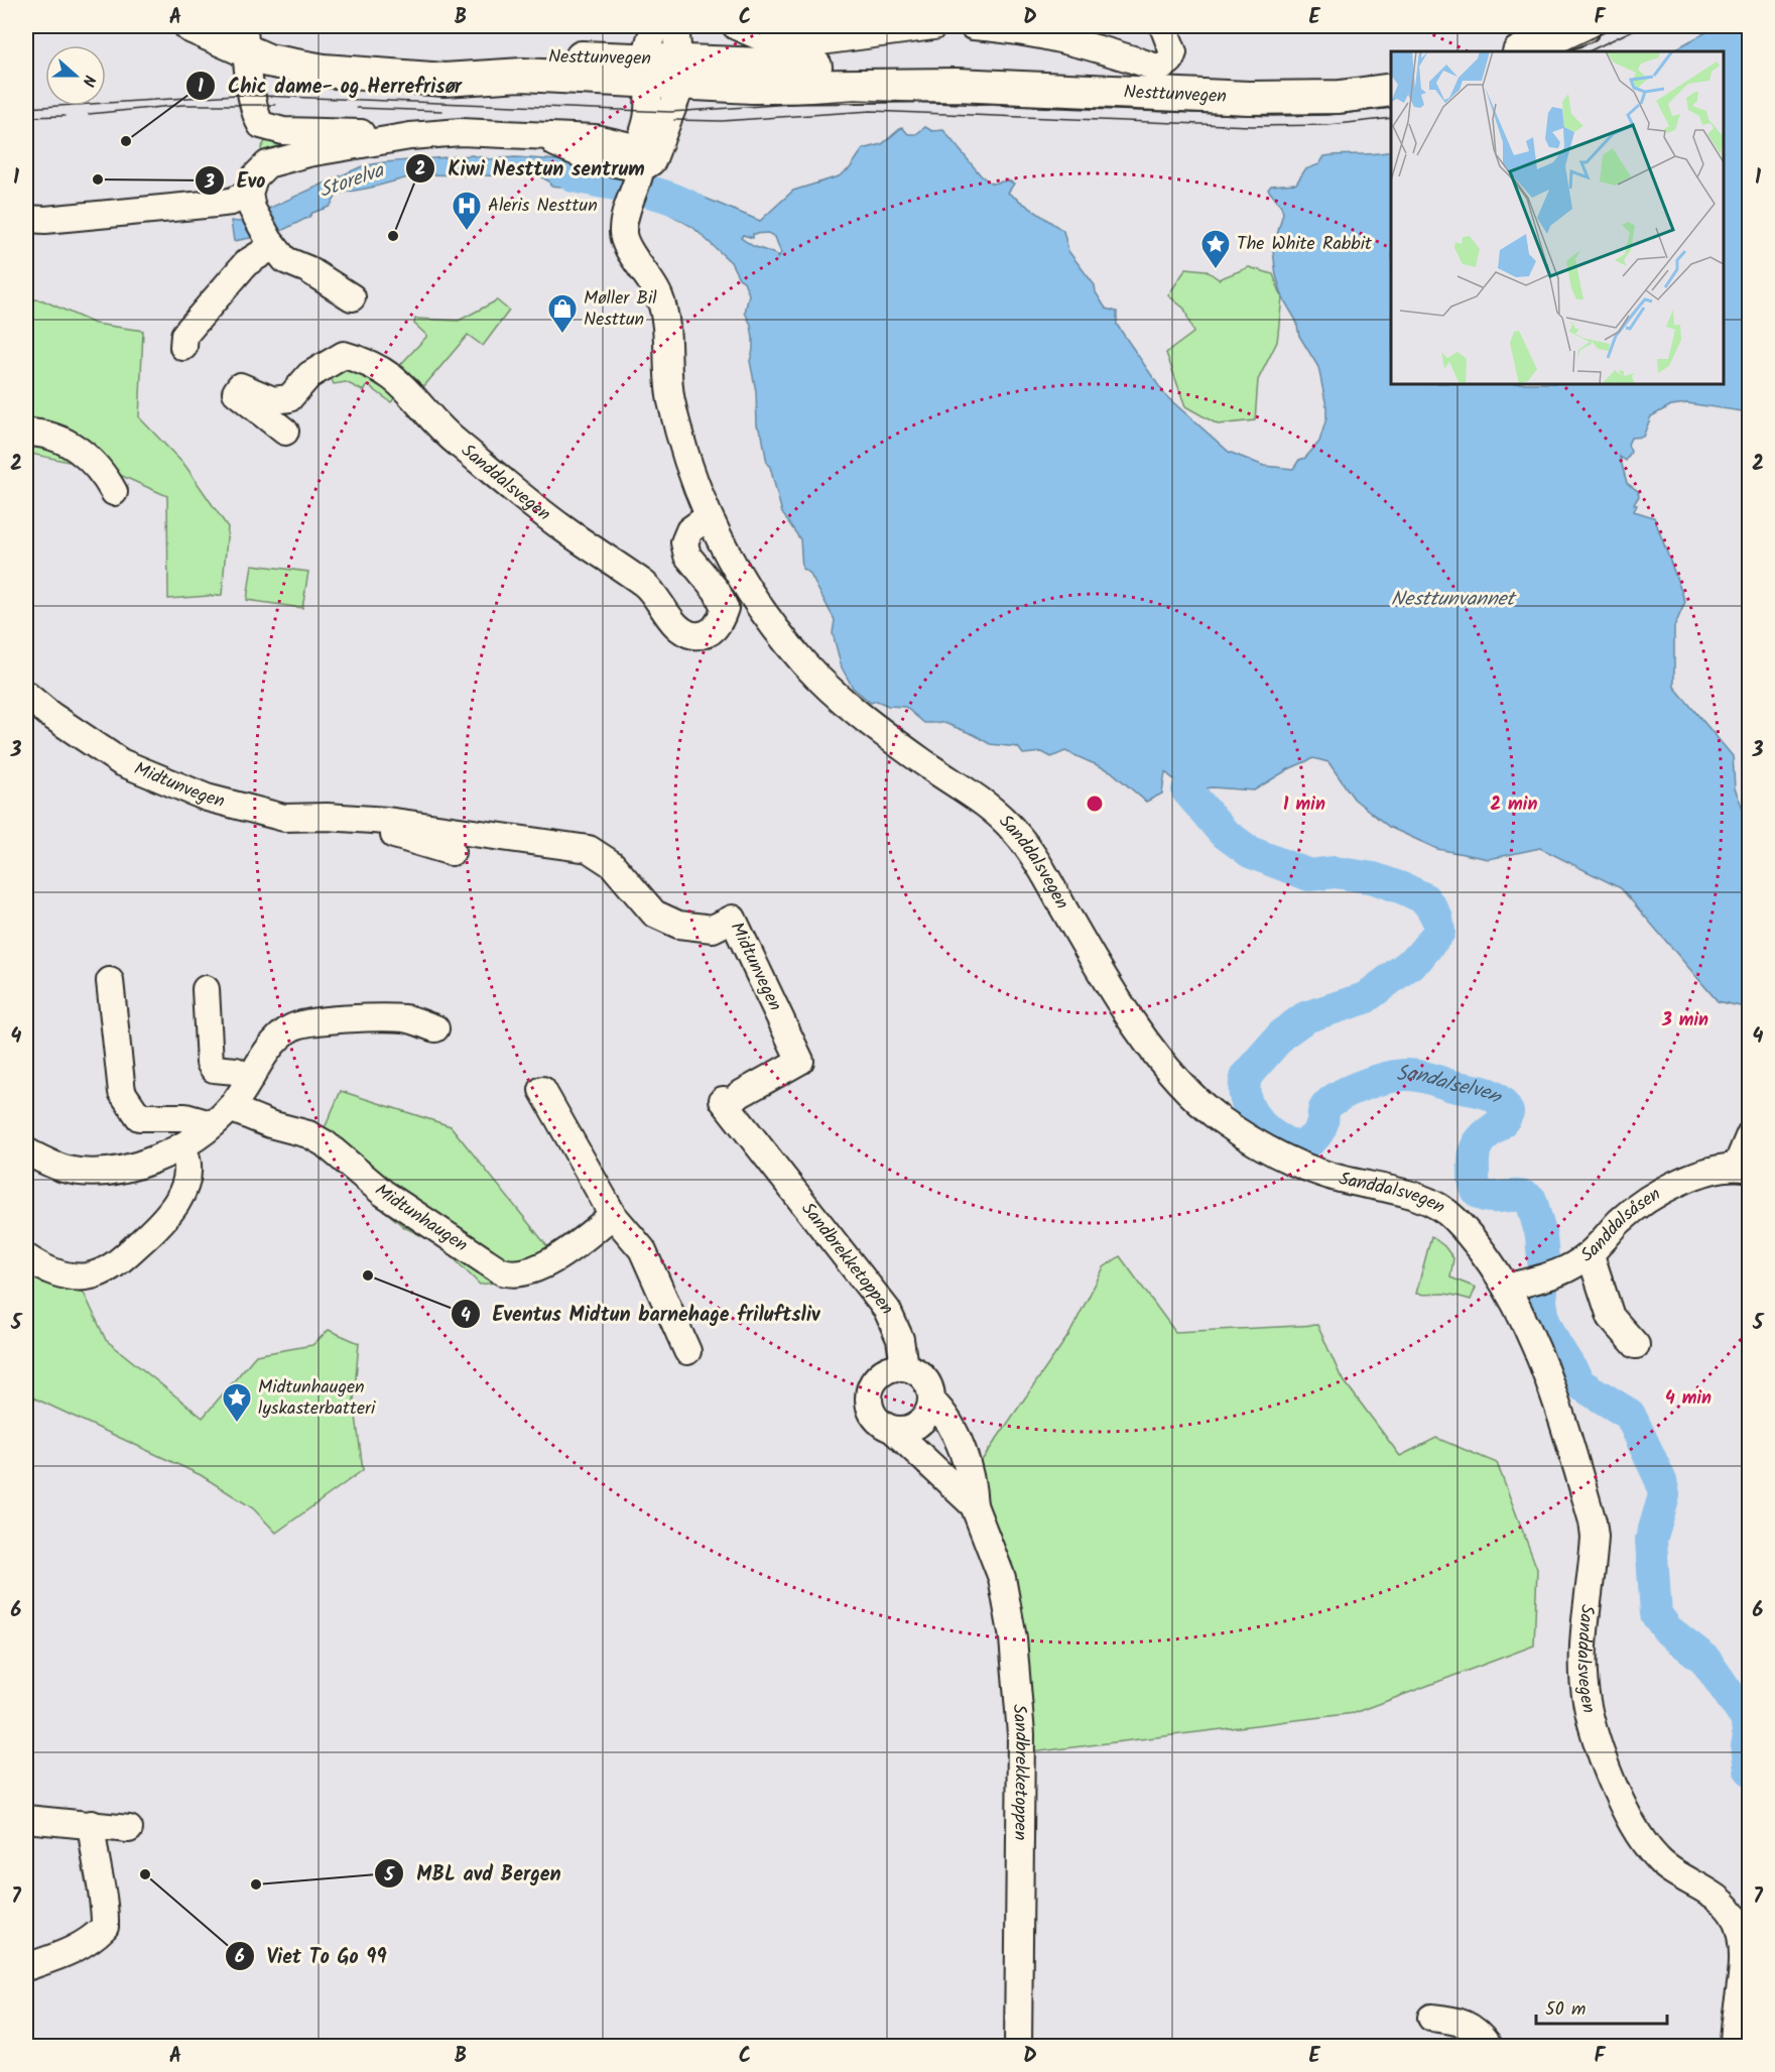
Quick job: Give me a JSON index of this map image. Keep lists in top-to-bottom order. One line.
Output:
{"streets":{"main road":["Nesttunvegen"],"street":["Sanddalsvegen","Midtunvegen","Midtunhaugen","Sanddalsåsen","Sandbrekketoppen"]},"crossings":[["Nesttunvegen","Sanddalsvegen"],["Sanddalsvegen","Sanddalsåsen"],["Midtunvegen","Sandbrekketoppen"]],"water":["Storelva","Nesttunvannet","Sandalselven"],"places":{"other":["Chic dame- og Herrefrisør","Evo","Kiwi Nesttun sentrum","Eventus Midtun barnehage friluftsliv","Viet To Go 99","MBL avd Bergen"],"hospital":["Aleris Nesttun"],"place":["The White Rabbit","Midtunhaugen lyskasterbatteri"],"shop":["Møller Bil Nesttun"]},"scale_bar":"50 m","north":"right","grid":{"columns":["A","B","C","D","E","F"],"rows":["1","2","3","4","5","6","7"]},"rings":["1 min","2 min","3 min","4 min"]}
